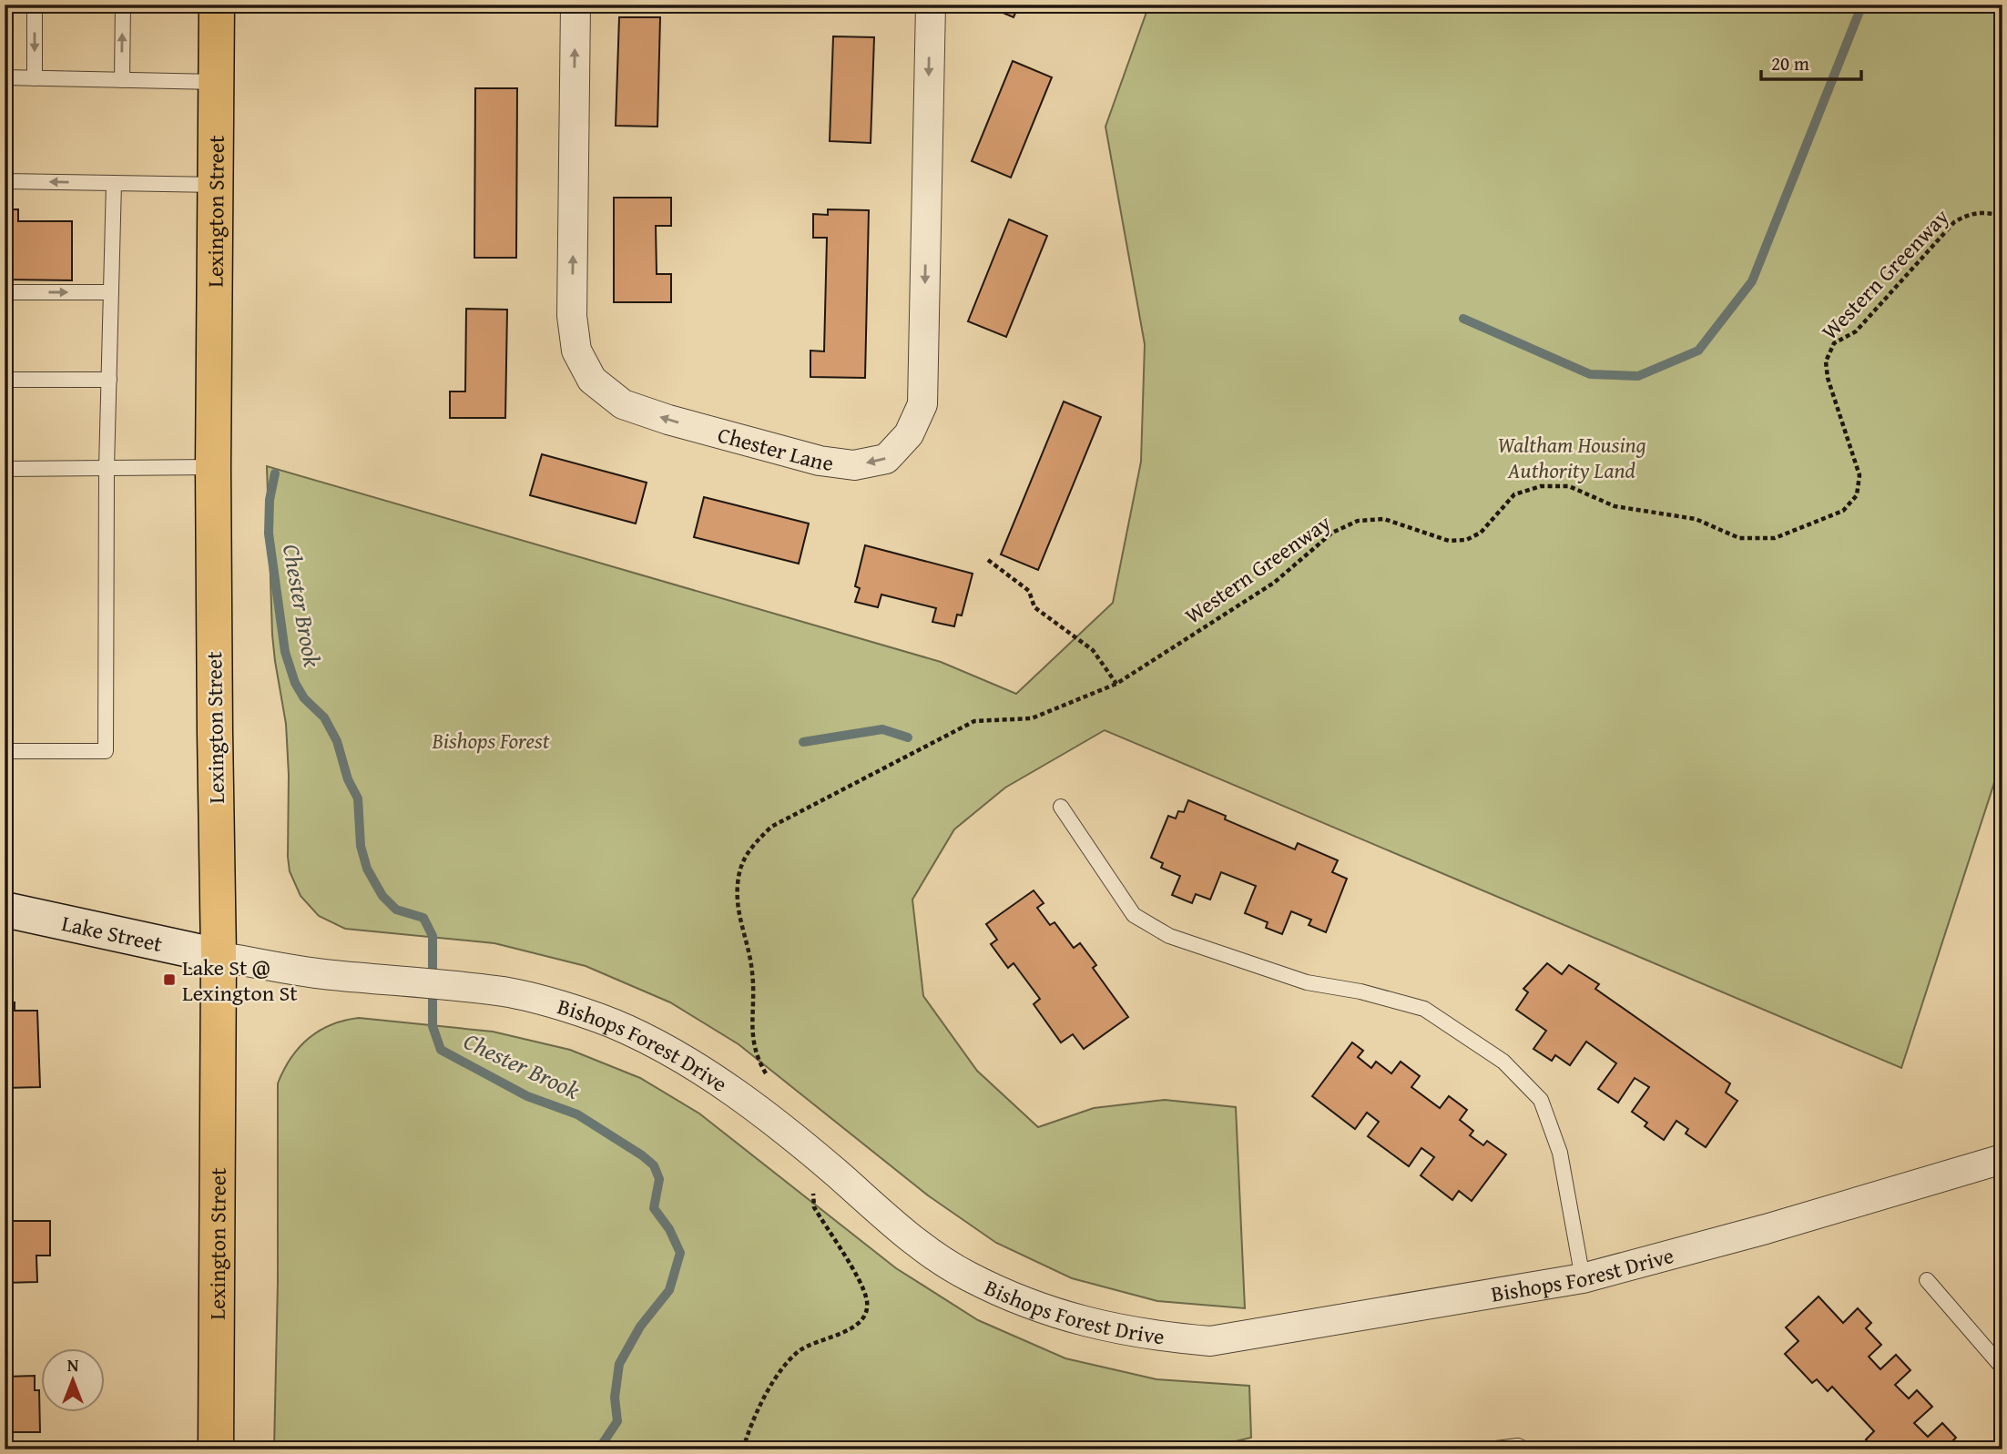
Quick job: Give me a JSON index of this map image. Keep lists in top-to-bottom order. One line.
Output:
{"streets":{"main road":["Lexington Street"],"street":["Chester Lane","Lake Street","Bishops Forest Drive"],"path":["Western Greenway"]},"crossings":[["Lexington Street","Lake Street"],["Lexington Street","Bishops Forest Drive"],["Lake Street","Bishops Forest Drive"]],"water":["Chester Brook"],"parks":["Waltham Housing Authority Land","Bishops Forest"],"places":{"transit":["Lake St @ Lexington St"]},"scale_bar":"20 m","north":"top"}
